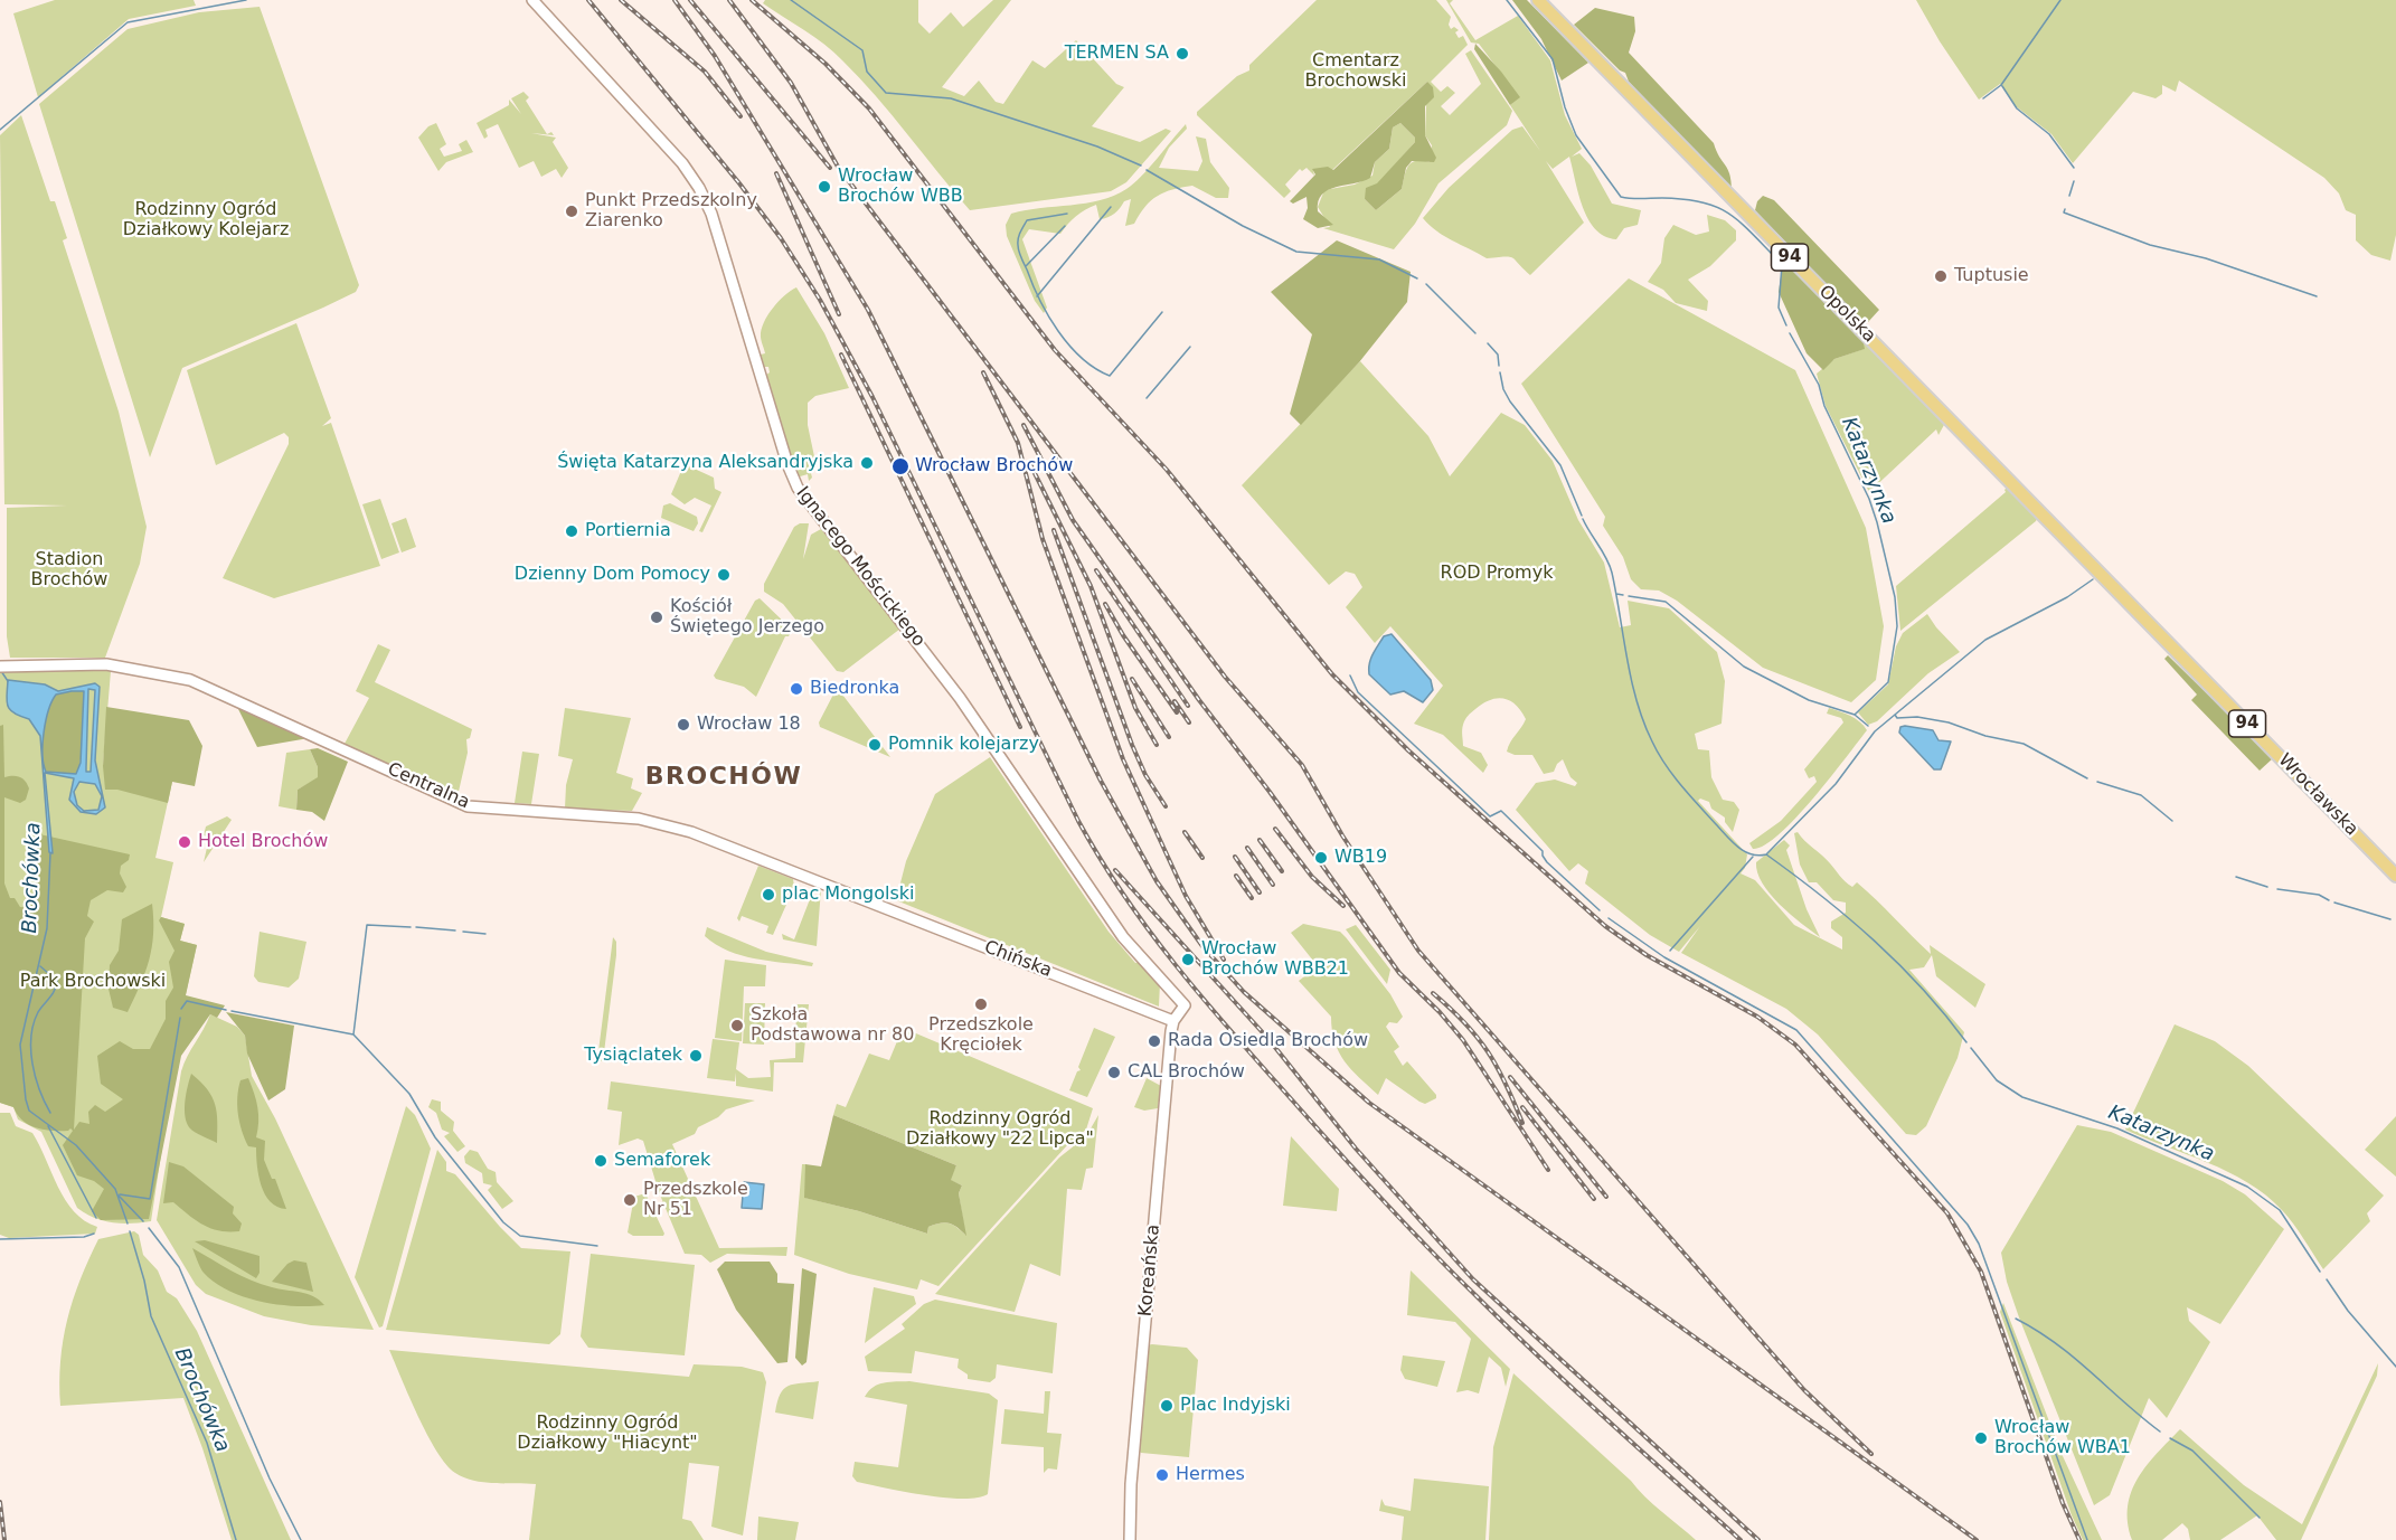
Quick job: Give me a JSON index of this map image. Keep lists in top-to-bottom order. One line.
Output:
{"streets":{"main road":["94","Opolska","Wrocławska"],"street":["Ignacego Mościckiego","Centralna","Chińska","Koreańska"]},"crossings":[["Opolska","Wrocławska"],["Ignacego Mościckiego","Chińska"],["Ignacego Mościckiego","Koreańska"],["Centralna","Chińska"],["Chińska","Koreańska"]],"districts":["BROCHÓW"],"water":["Katarzynka","Brochówka"],"parks":["Cmentarz Brochowski","Rodzinny Ogród Działkowy Kolejarz","Stadion Brochów","ROD Promyk","Park Brochowski","Rodzinny Ogród Działkowy \"22 Lipca\"","Rodzinny Ogród Działkowy \"Hiacynt\""],"places":["TERMEN SA","Wrocław Brochów WBB","Punkt Przedszkolny Ziarenko","Tuptusie","Święta Katarzyna Aleksandryjska","Wrocław Brochów","Portiernia","Dzienny Dom Pomocy","Kościół Świętego Jerzego","Biedronka","Wrocław 18","Pomnik kolejarzy","Hotel Brochów","WB19","plac Mongolski","Wrocław Brochów WBB21","Przedszkole Kręciołek","Szkoła Podstawowa nr 80","Rada Osiedla Brochów","Tysiąclatek","CAL Brochów","Semaforek","Przedszkole Nr 51","Plac Indyjski","Wrocław Brochów WBA1","Hermes"]}
